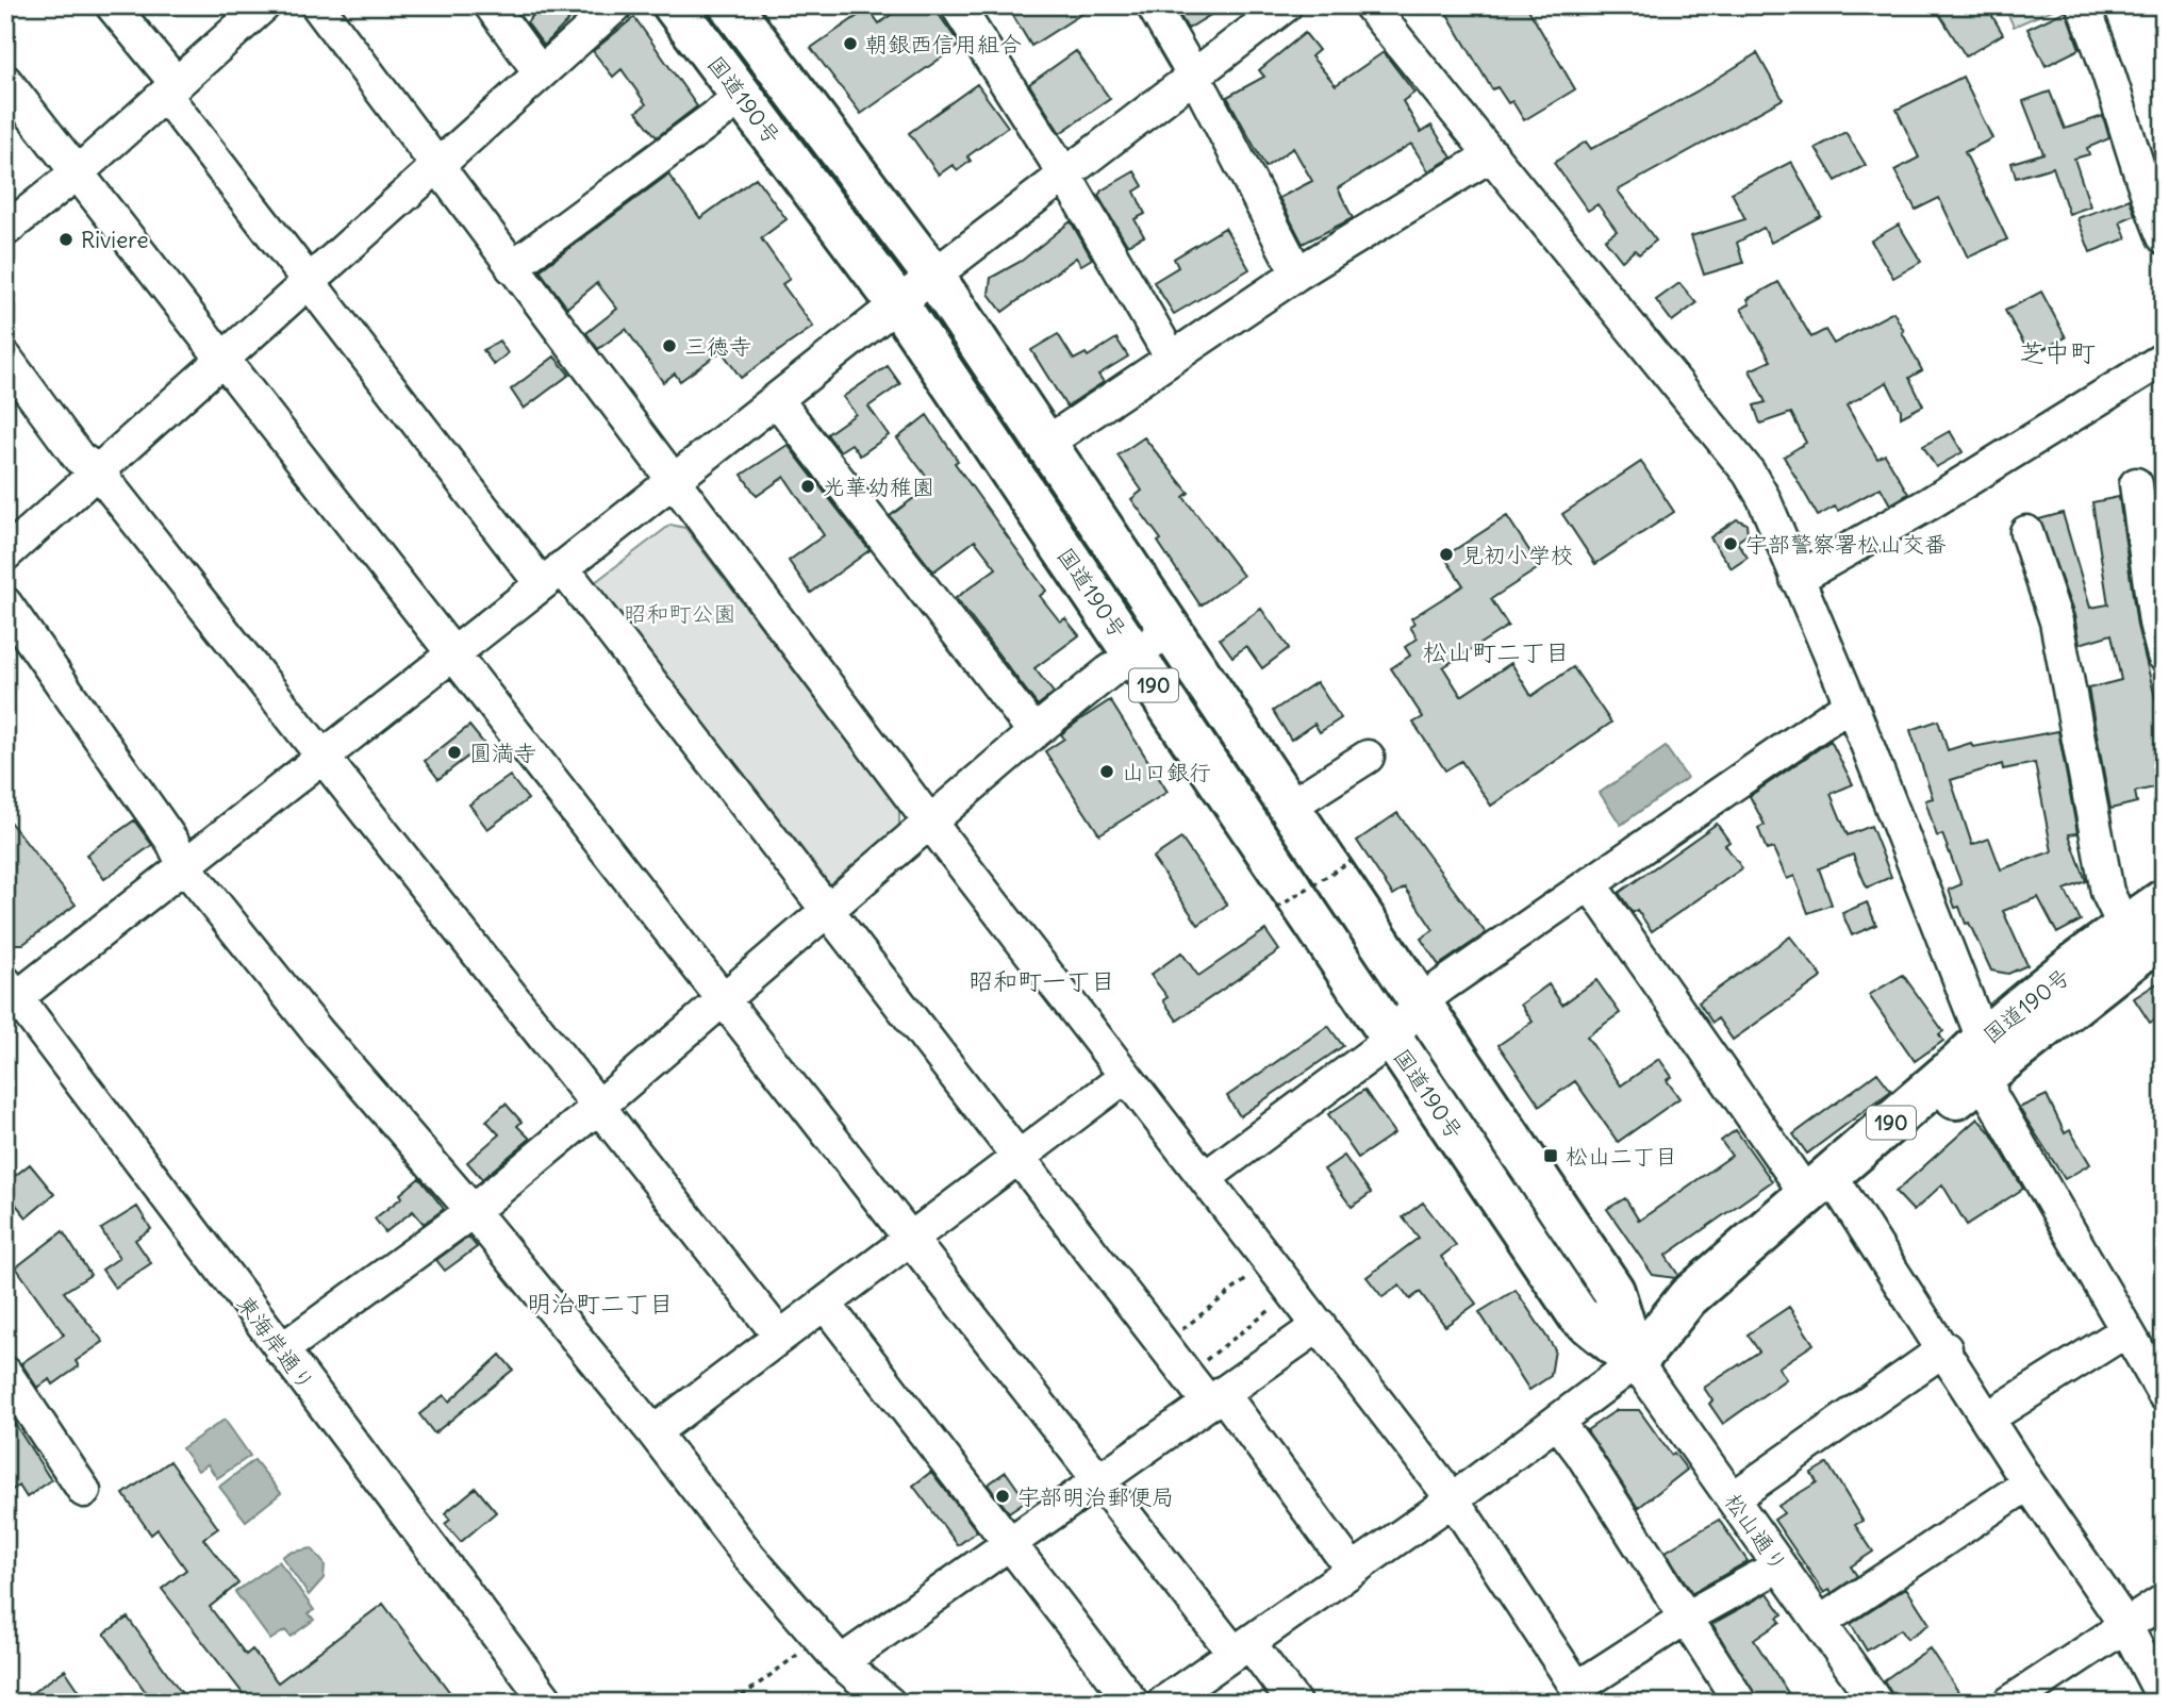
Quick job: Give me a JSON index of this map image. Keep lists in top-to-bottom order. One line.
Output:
{"streets":{"highway":["国道190号","190"],"street":["東海岸通り","松山通り"]},"crossings":[["国道190号","松山通り"]],"districts":["芝中町","松山町二丁目","昭和町一丁目","明治町二丁目"],"parks":["昭和町公園"],"places":{"other":["朝銀西信用組合","Riviere","三徳寺","光華幼稚園","宇部警察署松山交番","見初小学校","圓満寺","山口銀行","宇部明治郵便局"],"transit":["松山二丁目"]}}
